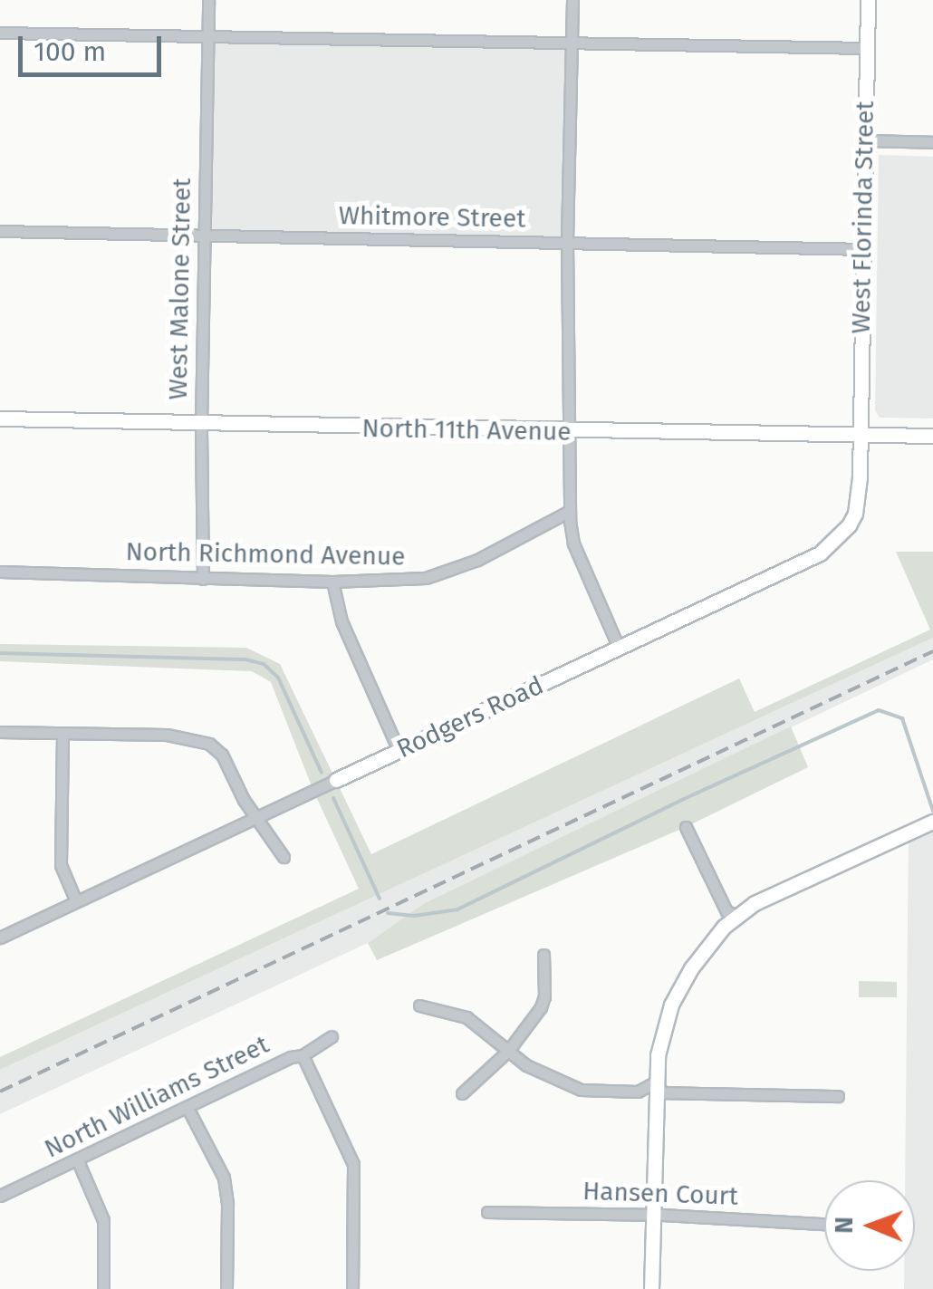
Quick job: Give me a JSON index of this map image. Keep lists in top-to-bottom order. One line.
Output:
{"streets":{"street":["Whitmore Street","West Florinda Street","West Malone Street","North 11th Avenue","North Richmond Avenue","Rodgers Road","North Williams Street","Hansen Court"]},"crossings":[["Whitmore Street","West Florinda Street"],["Whitmore Street","West Malone Street"],["West Florinda Street","North 11th Avenue"],["West Florinda Street","Rodgers Road"],["West Malone Street","North 11th Avenue"],["West Malone Street","North Richmond Avenue"],["North 11th Avenue","Rodgers Road"]],"scale_bar":"100 m","north":"left"}
